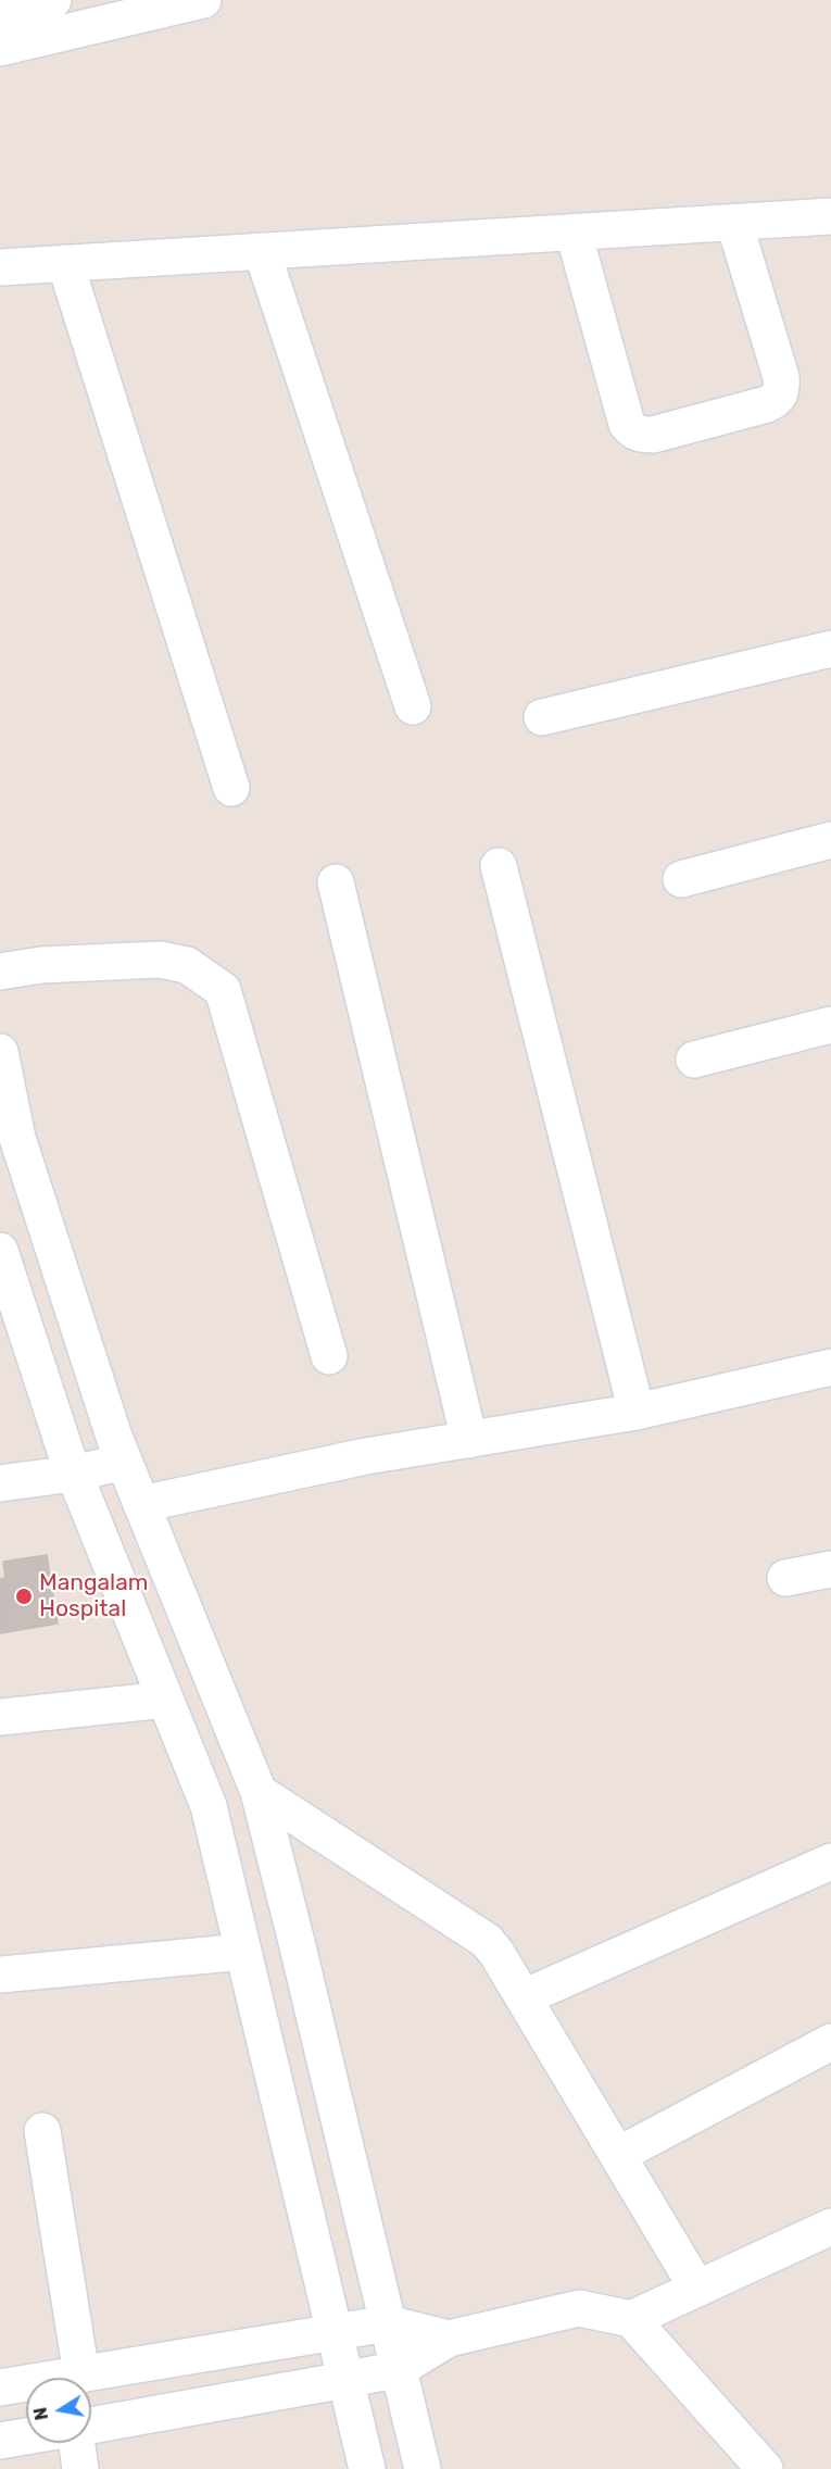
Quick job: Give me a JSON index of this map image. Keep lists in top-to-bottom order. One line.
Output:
{"places":["Mangalam Hospital"],"north":"left"}
